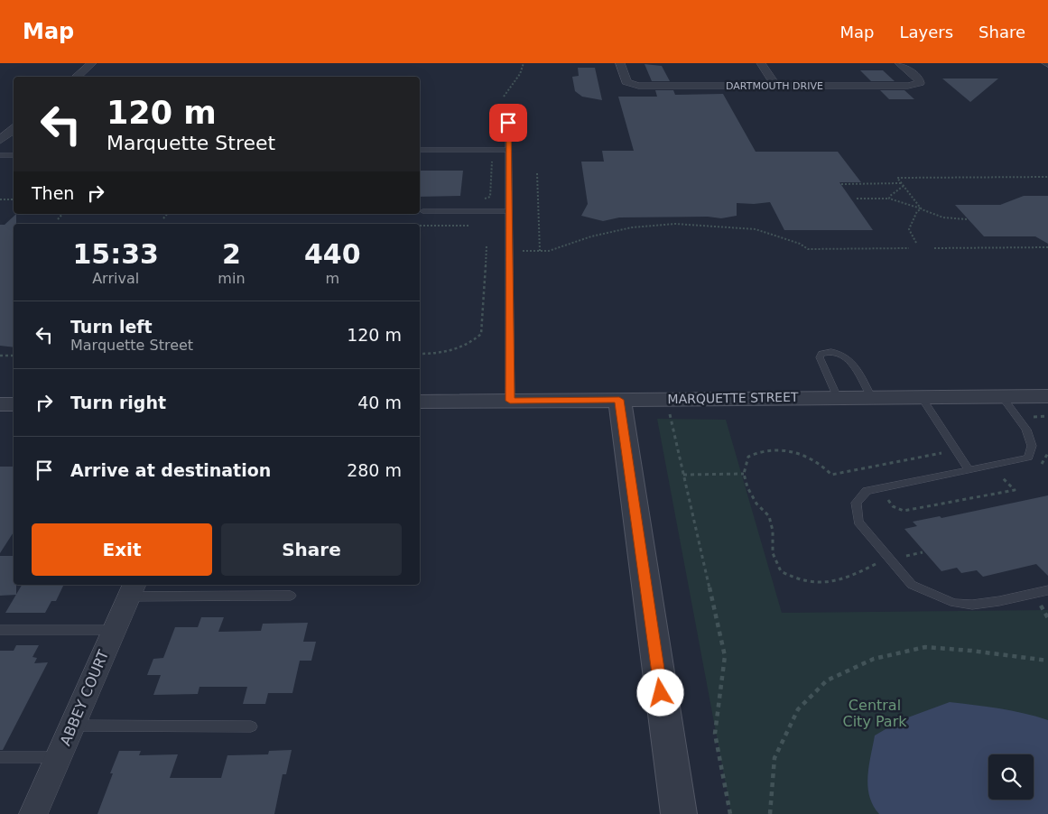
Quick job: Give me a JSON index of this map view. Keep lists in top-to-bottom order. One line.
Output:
{"streets":{"street":["DARTMOUTH DRIVE","MARQUETTE STREET","ABBEY COURT"]},"parks":["Central City Park"],"page":{"header":"Map","nav":["Map","Layers","Share"],"turn":["120 m","Marquette Street"],"then":"Then","eta":["15:33","Arrival","2","min","440","m"],"list":[{"name":"Turn left","note":"Marquette Street","value":"120 m"},{"name":"Turn right","value":"40 m"},{"name":"Arrive at destination","value":"280 m"}],"buttons":["Exit","Share"]}}
